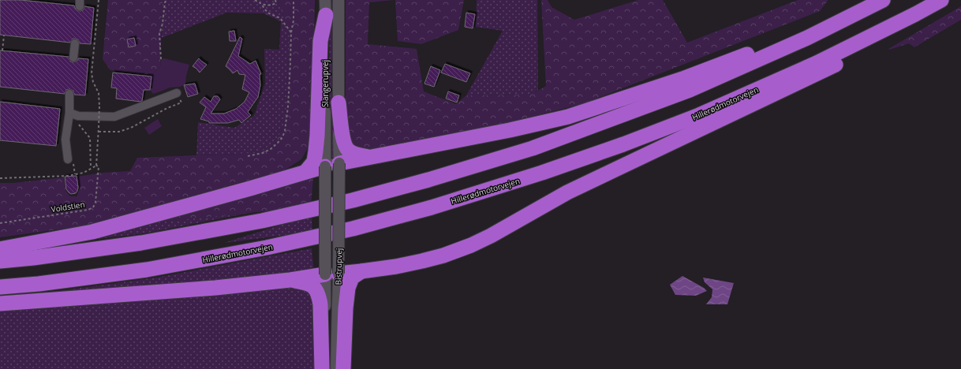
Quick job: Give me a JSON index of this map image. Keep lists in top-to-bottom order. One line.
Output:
{"streets":{"highway":["Hillerødmotorvejen"],"main road":["Slangerupvej","Bistrupvej"],"path":["Voldstien"]},"crossings":[["Slangerupvej","Bistrupvej"]]}
